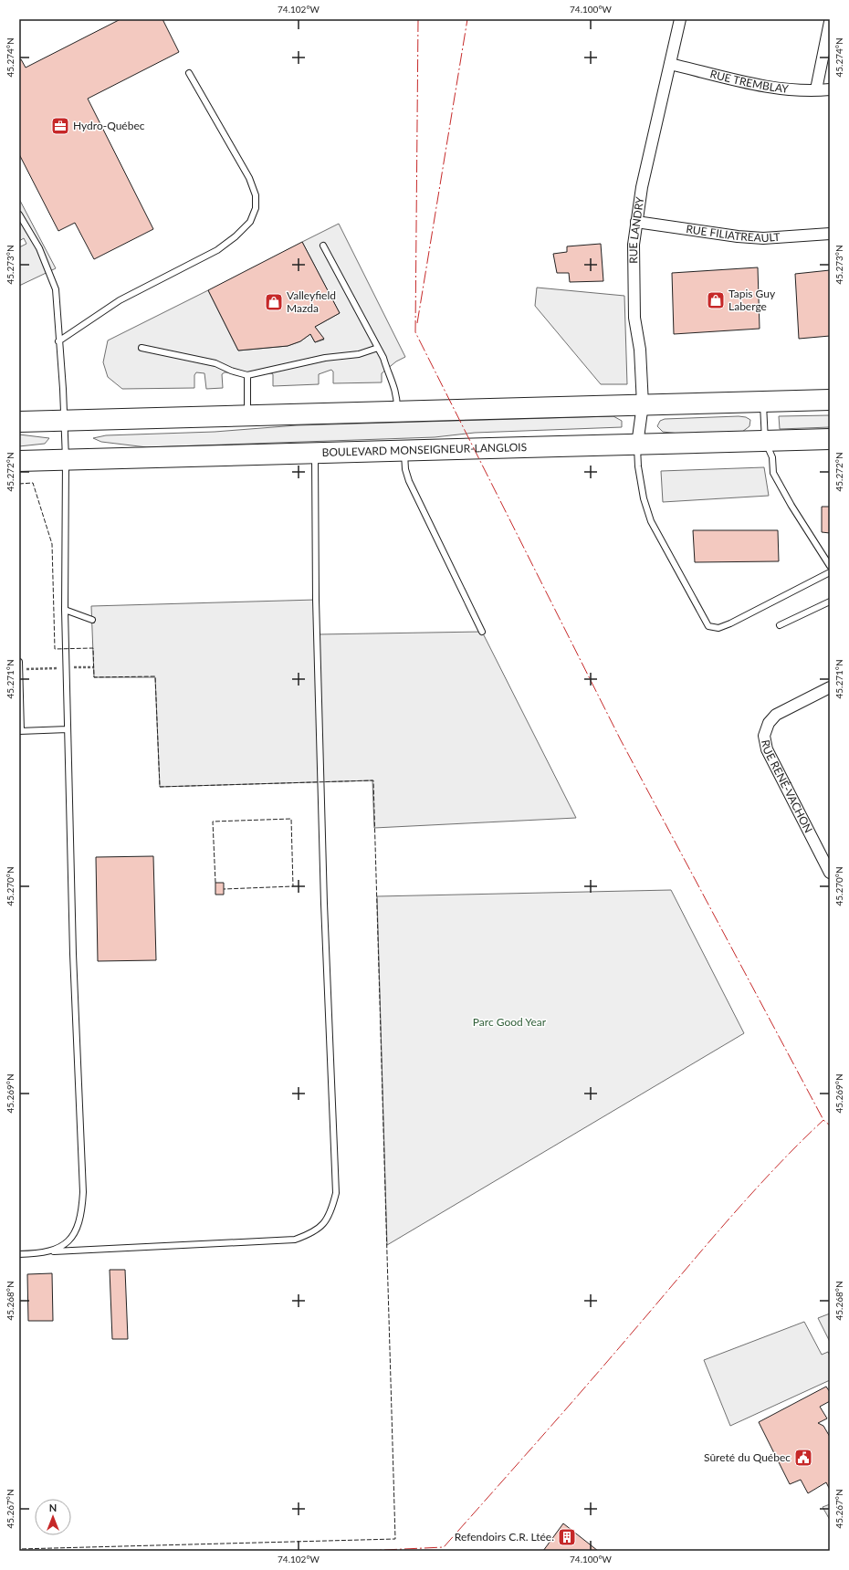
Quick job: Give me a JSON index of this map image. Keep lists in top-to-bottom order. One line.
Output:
{"streets":{"highway":["BOULEVARD MONSEIGNEUR-LANGLOIS"],"street":["RUE TREMBLAY","RUE LANDRY","RUE FILIATREAULT","RUE RENÉ-VACHON"]},"crossings":[["RUE TREMBLAY","RUE LANDRY"],["RUE LANDRY","RUE FILIATREAULT"],["RUE LANDRY","BOULEVARD MONSEIGNEUR-LANGLOIS"]],"parks":["Parc Good Year"],"places":{"office":["Hydro-Québec"],"shop":["Tapis Guy Laberge","Valleyfield Mazda"],"public building":["Sûreté du Québec"],"building":["Refendoirs C.R. Ltée."]},"north":"top","coordinates":["74.102°W","74.100°W","45.274°N","45.273°N","45.272°N","45.271°N","45.270°N","45.269°N","45.268°N","45.267°N"]}
